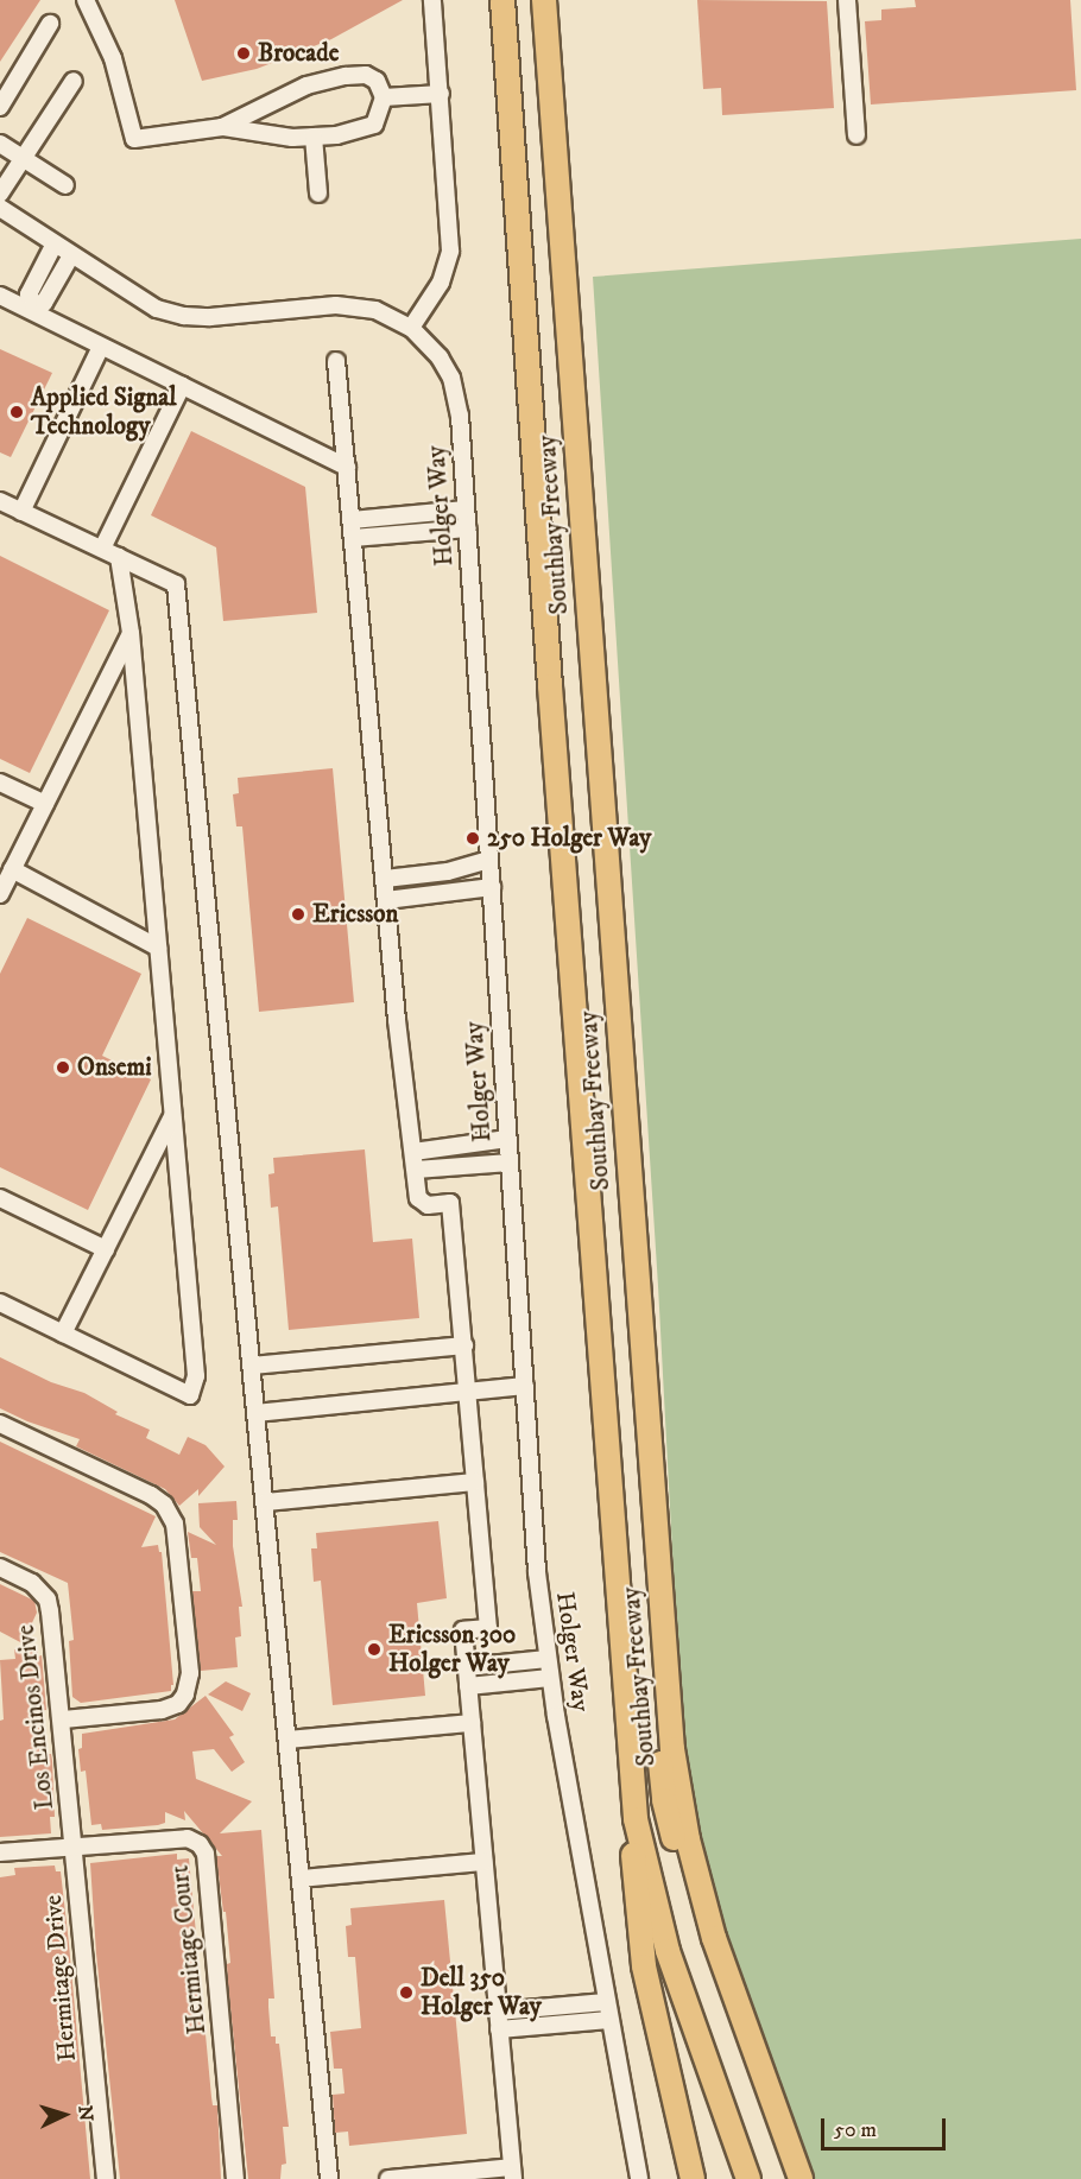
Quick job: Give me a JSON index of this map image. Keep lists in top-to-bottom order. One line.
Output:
{"streets":{"highway":["Southbay Freeway"],"street":["Holger Way","Los Encinos Drive","Hermitage Court","Hermitage Drive"]},"crossings":[["Los Encinos Drive","Hermitage Court"],["Los Encinos Drive","Hermitage Drive"],["Hermitage Court","Hermitage Drive"]],"places":["Brocade","Applied Signal Technology","250 Holger Way","Ericsson","Onsemi","Ericsson 300 Holger Way","Dell 350 Holger Way"],"scale_bar":"50 m","north":"right"}
